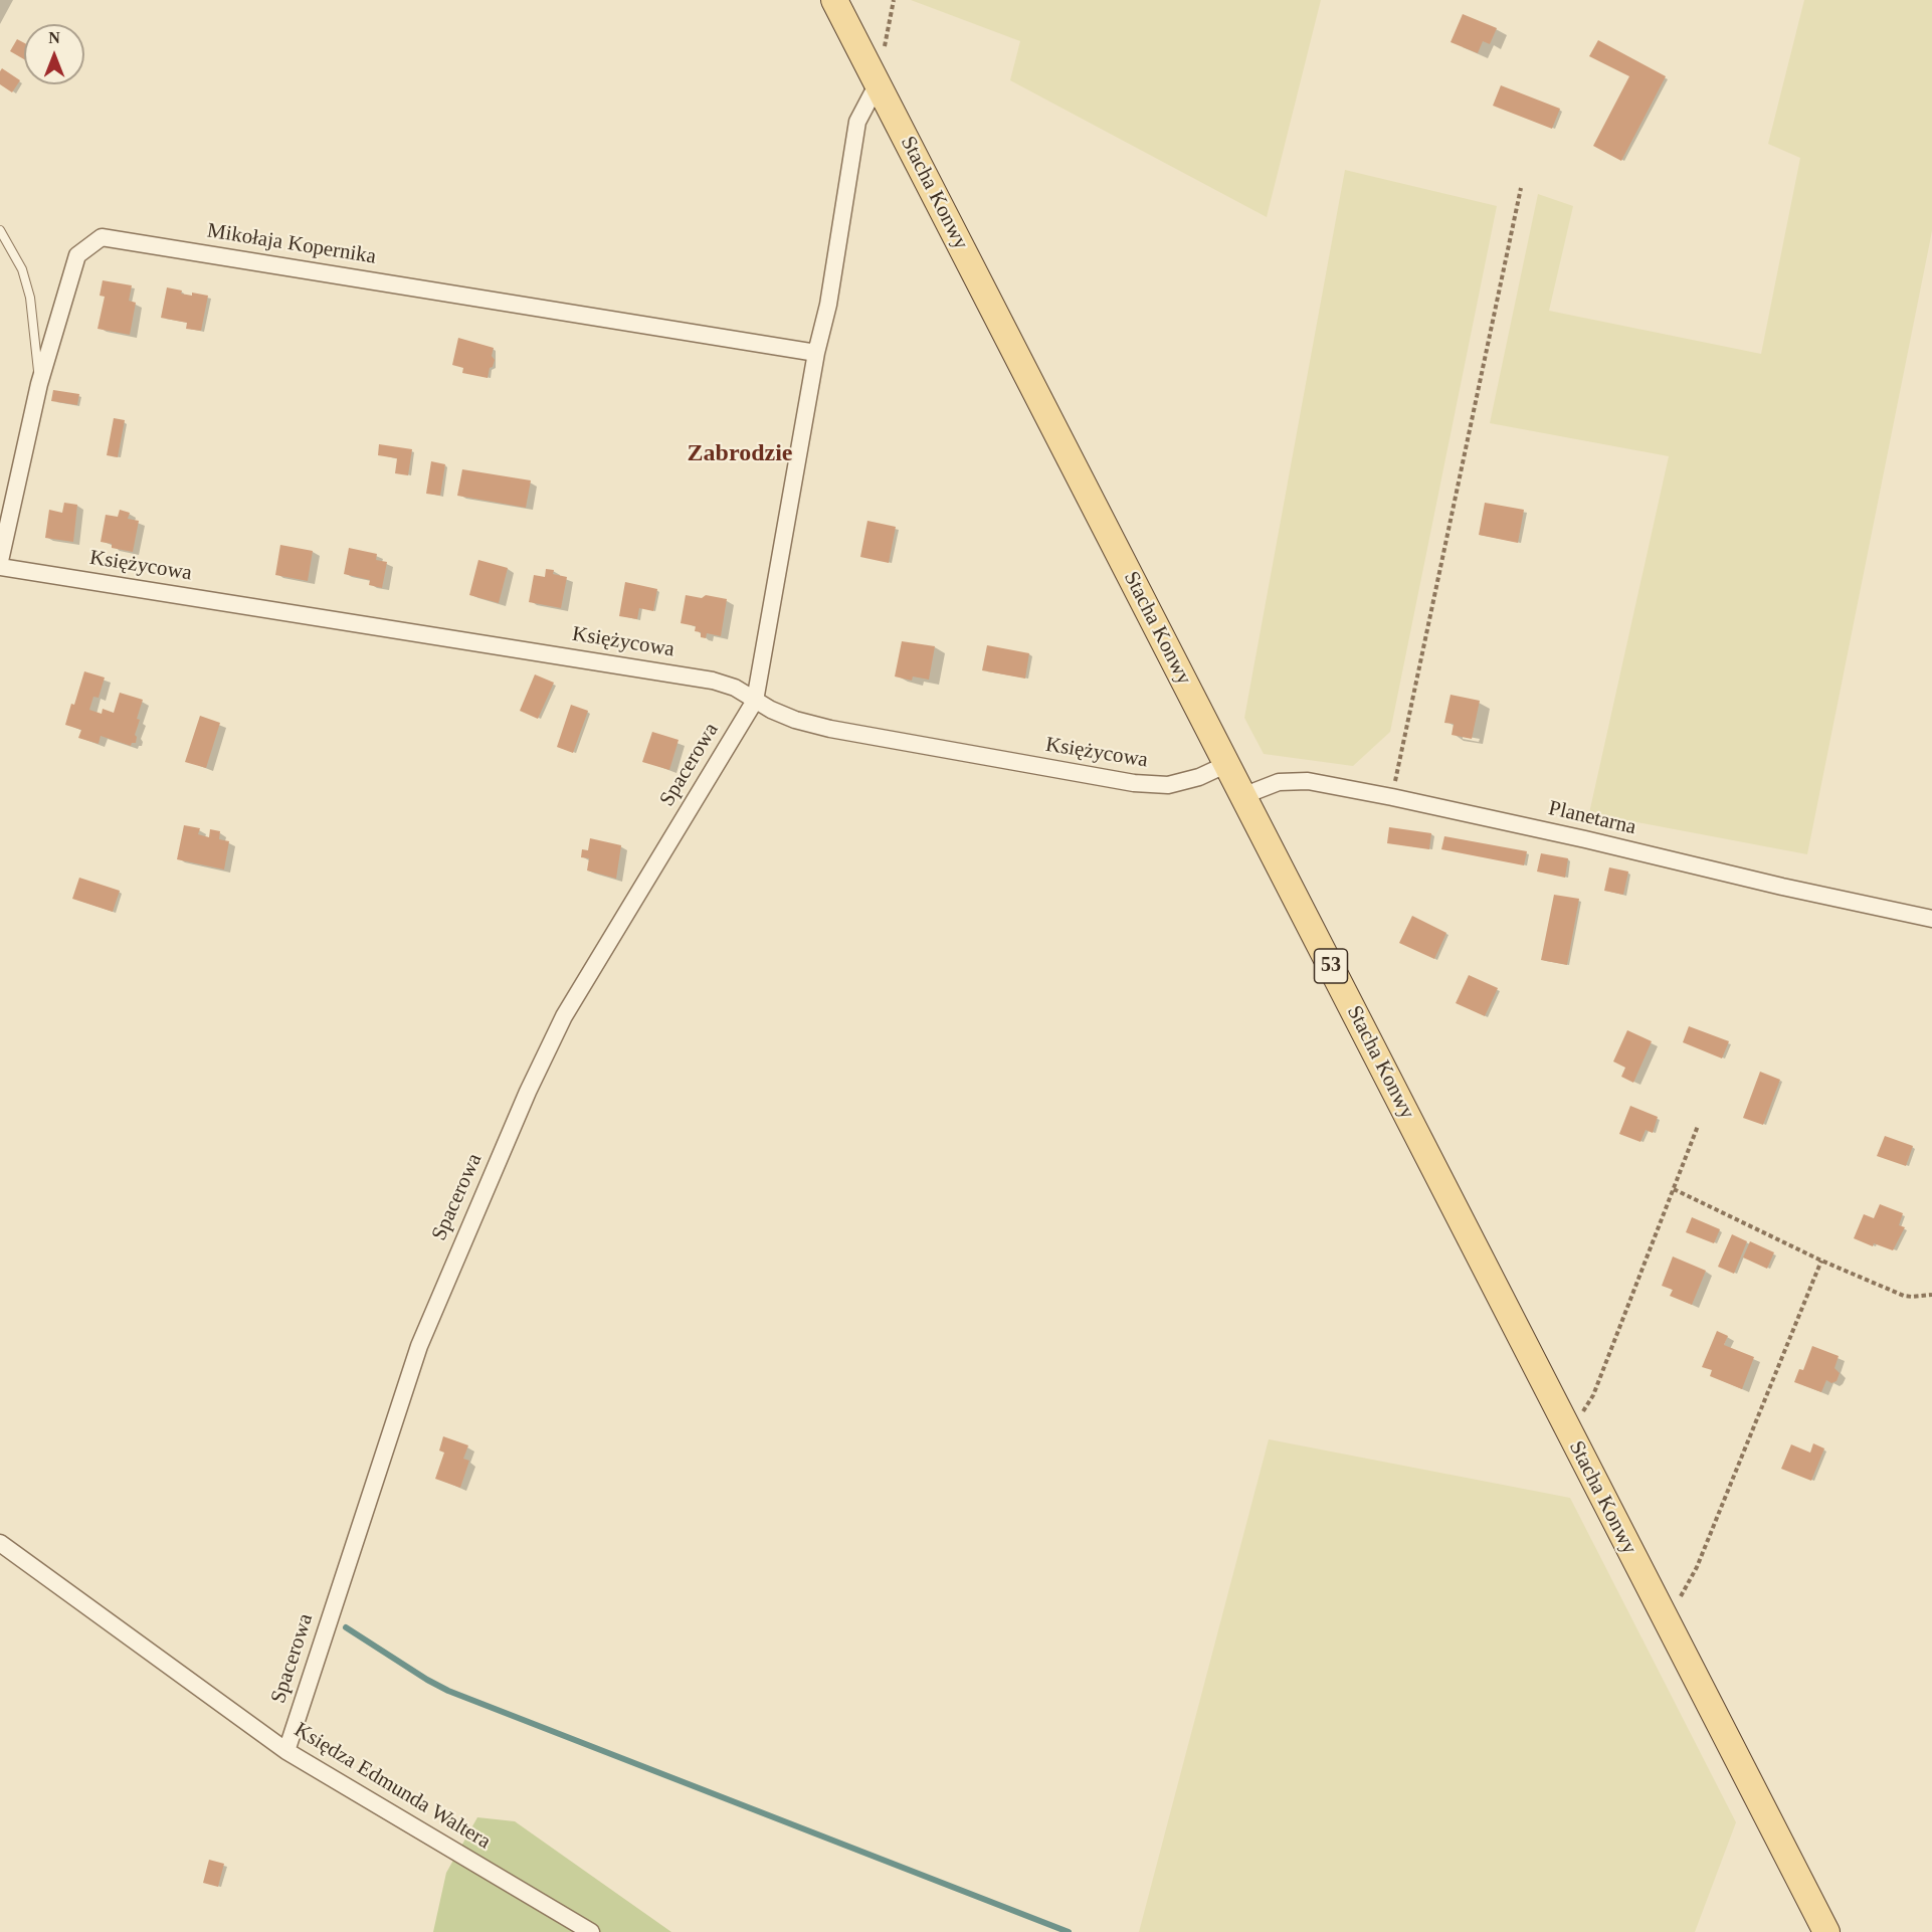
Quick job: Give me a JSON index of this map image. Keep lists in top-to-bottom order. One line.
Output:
{"streets":{"main road":["Stacha Konwy","53"],"street":["Mikołaja Kopernika","Księżycowa","Spacerowa","Planetarna","Księdza Edmunda Waltera"]},"crossings":[["Stacha Konwy","Księżycowa"],["Stacha Konwy","Planetarna"],["Księżycowa","Spacerowa"],["Spacerowa","Księdza Edmunda Waltera"]],"districts":["Zabrodzie"],"north":"top"}
